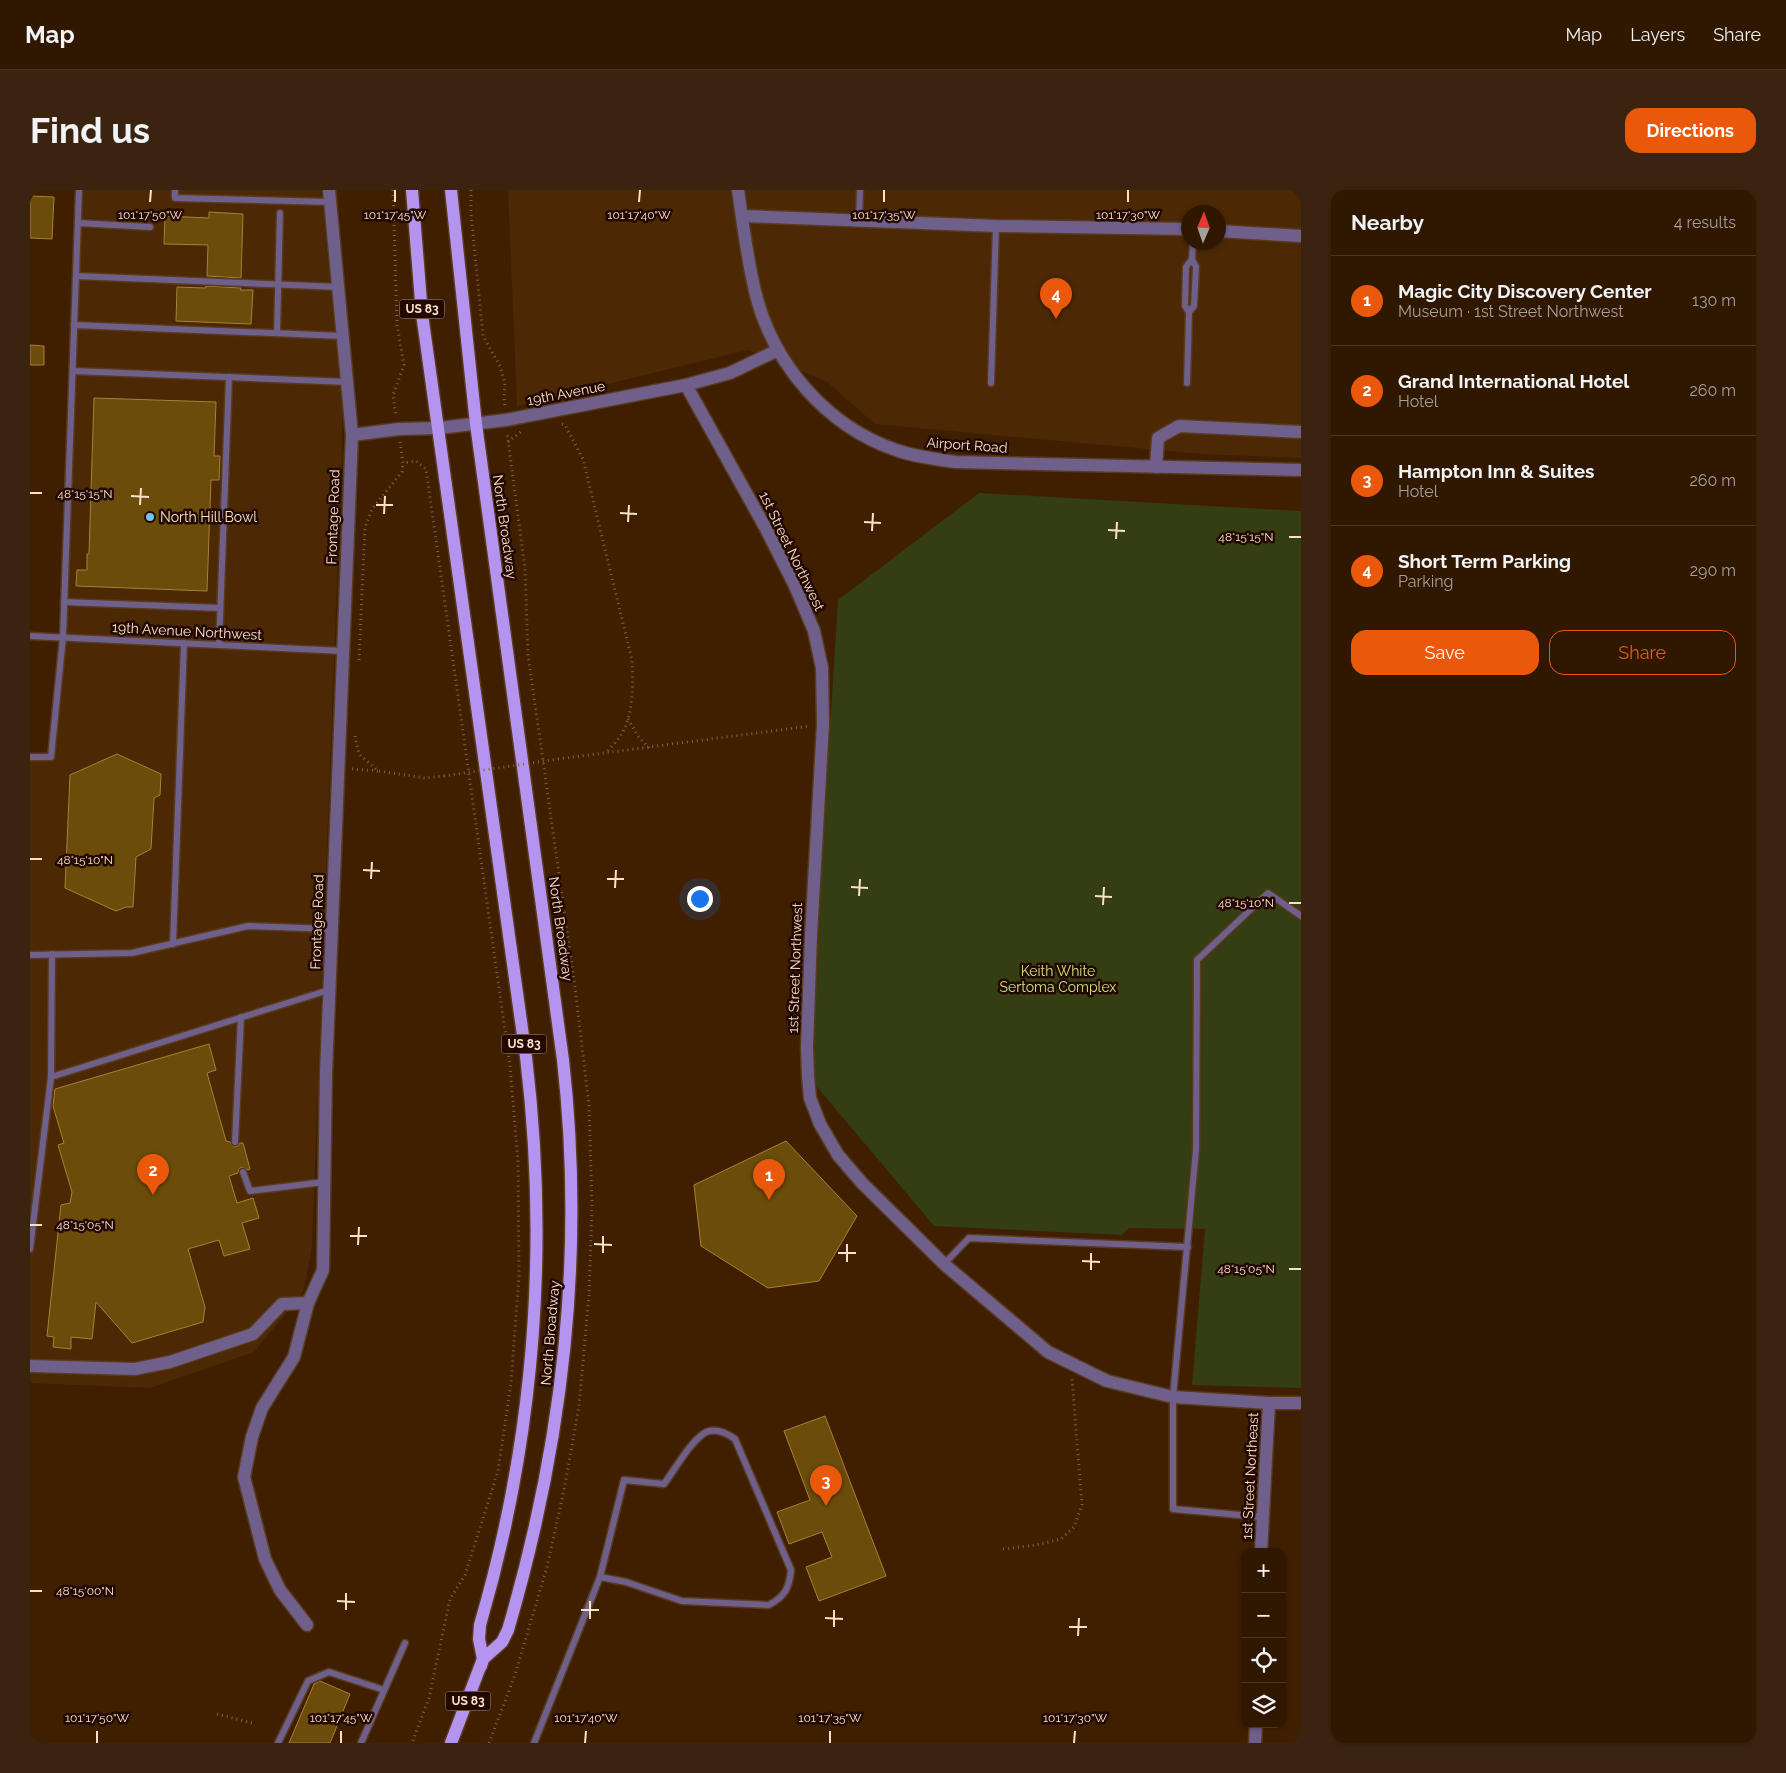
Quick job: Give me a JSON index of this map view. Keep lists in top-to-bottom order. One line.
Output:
{"streets":{"main road":["US 83","North Broadway"],"street":["19th Avenue","Airport Road","Frontage Road","1st Street Northwest","1st Street Northeast"],"lane":["19th Avenue Northwest"]},"crossings":[["19th Avenue","Airport Road"],["19th Avenue","Frontage Road"],["19th Avenue","North Broadway"],["19th Avenue","1st Street Northwest"],["Frontage Road","19th Avenue Northwest"],["1st Street Northwest","1st Street Northeast"]],"parks":["Keith White Sertoma Complex"],"places":["North Hill Bowl"],"north":"top","page":{"header":"Map","nav":["Map","Layers","Share"],"buttons":["Directions",["Save","Share"]],"title":"Find us","heading":["Nearby","4 results"],"list":[{"mark":"1","name":"Magic City Discovery Center","note":"Museum · 1st Street Northwest","value":"130 m"},{"mark":"2","name":"Grand International Hotel","note":"Hotel","value":"260 m"},{"mark":"3","name":"Hampton Inn & Suites","note":"Hotel","value":"260 m"},{"mark":"4","name":"Short Term Parking","note":"Parking","value":"290 m"}],"pins":["4","2","1","3"],"map_buttons":["+","−"]},"coordinates":["101°17'50\"W","101°17'45\"W","101°17'40\"W","101°17'35\"W","101°17'30\"W","48°15'15\"N","48°15'10\"N","48°15'05\"N","48°15'00\"N"]}
